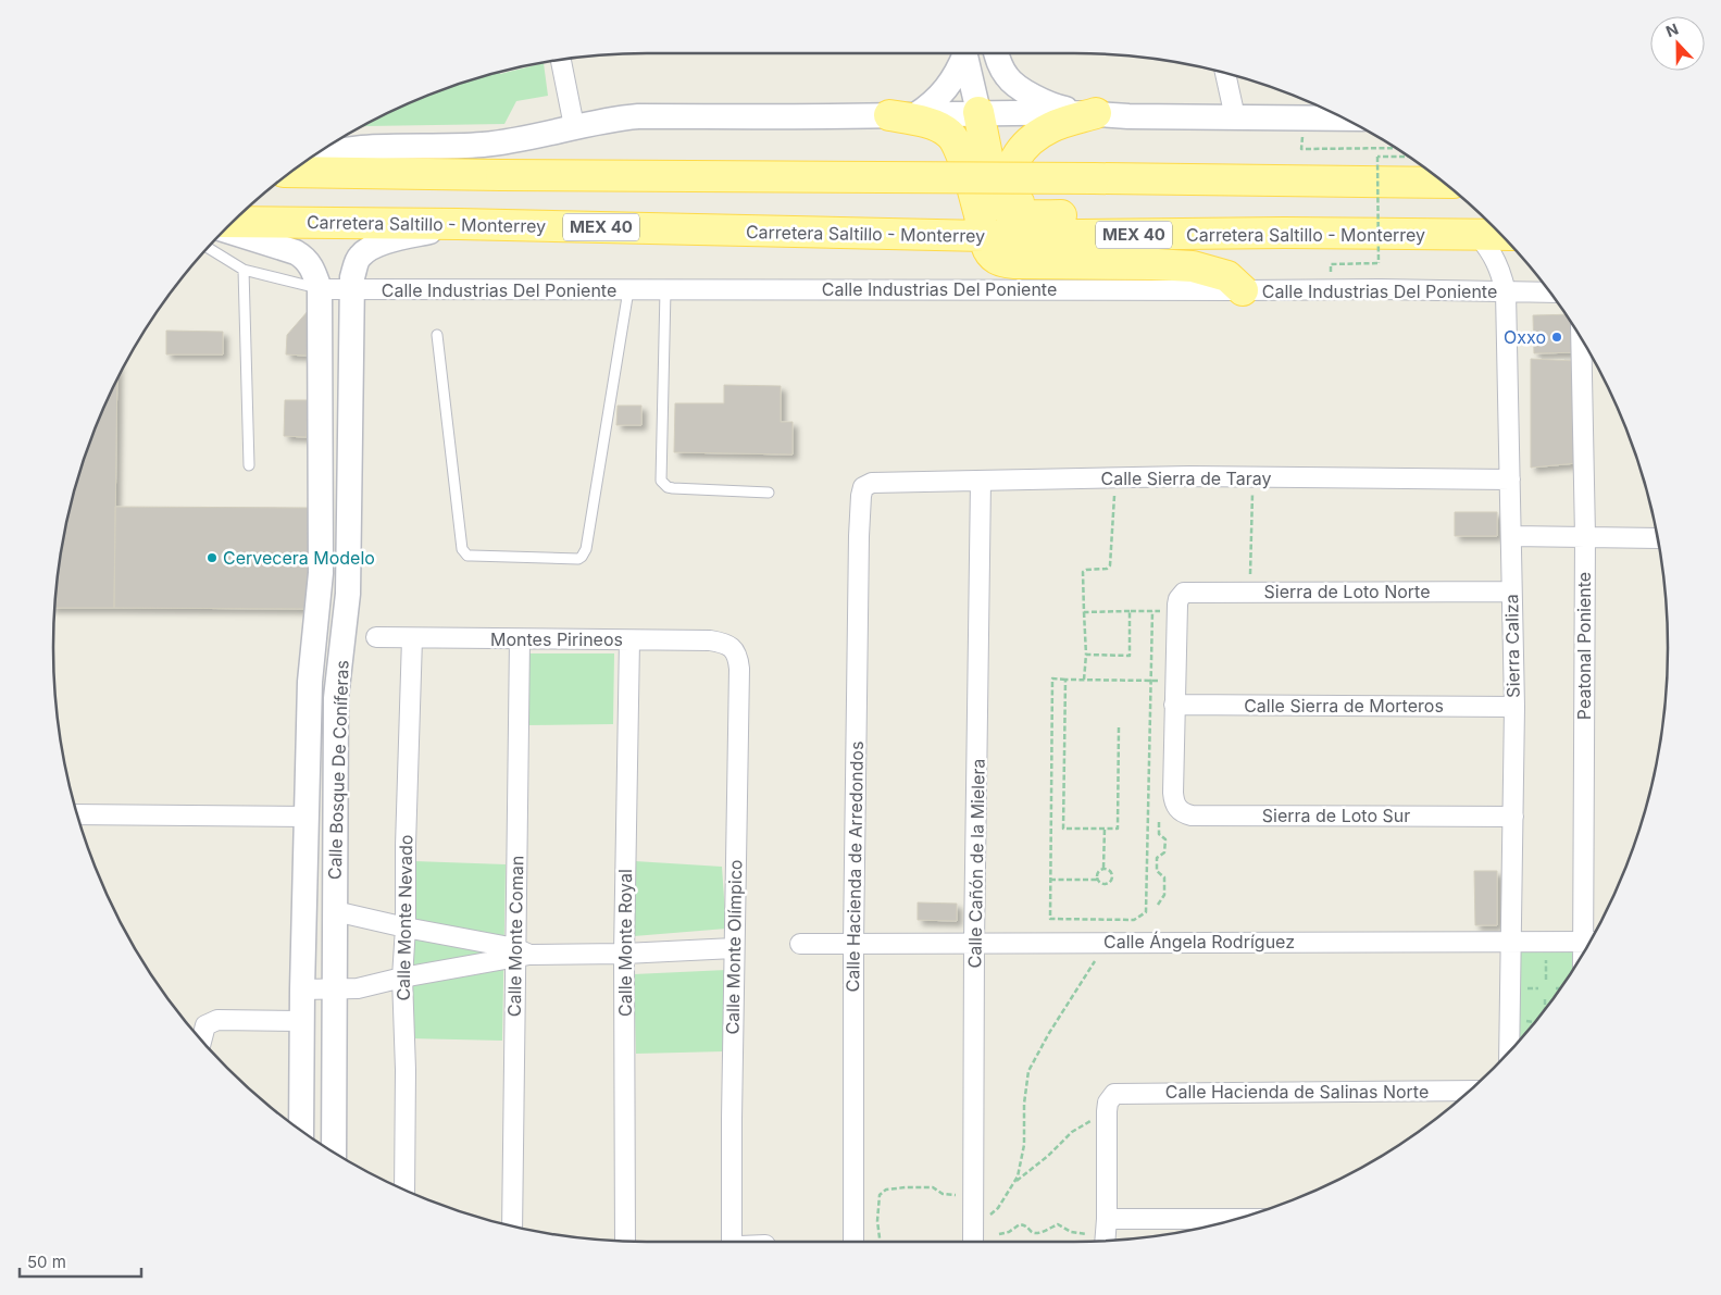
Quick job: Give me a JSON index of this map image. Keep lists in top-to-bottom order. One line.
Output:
{"streets":{"main road":["Carretera Saltillo - Monterrey","MEX 40"],"street":["Calle Industrias Del Poniente","Calle Sierra de Taray","Sierra de Loto Norte","Montes Pirineos","Sierra Caliza","Peatonal Poniente","Calle Sierra de Morteros","Calle Bosque De Coníferas","Sierra de Loto Sur","Calle Cañón de la Mielera","Calle Hacienda de Arredondos","Calle Monte Nevado","Calle Monte Coman","Calle Ángela Rodríguez","Calle Monte Royal","Calle Monte Olímpico","Calle Hacienda de Salinas Norte"]},"crossings":[["Carretera Saltillo - Monterrey","Sierra Caliza"],["Carretera Saltillo - Monterrey","Calle Bosque De Coníferas"],["Calle Industrias Del Poniente","Sierra Caliza"],["Calle Industrias Del Poniente","Calle Bosque De Coníferas"],["Calle Sierra de Taray","Sierra Caliza"],["Calle Sierra de Taray","Calle Cañón de la Mielera"],["Calle Sierra de Taray","Calle Hacienda de Arredondos"],["Sierra de Loto Norte","Sierra Caliza"],["Montes Pirineos","Calle Monte Nevado"],["Montes Pirineos","Calle Monte Coman"],["Montes Pirineos","Calle Monte Royal"],["Montes Pirineos","Calle Monte Olímpico"],["Sierra Caliza","Calle Sierra de Morteros"],["Sierra Caliza","Sierra de Loto Sur"],["Sierra Caliza","Calle Ángela Rodríguez"],["Peatonal Poniente","Calle Ángela Rodríguez"],["Calle Sierra de Morteros","Sierra de Loto Sur"],["Calle Cañón de la Mielera","Calle Ángela Rodríguez"],["Calle Hacienda de Arredondos","Calle Ángela Rodríguez"]],"places":["Oxxo","Cervecera Modelo"],"scale_bar":"50 m","north":"top"}
